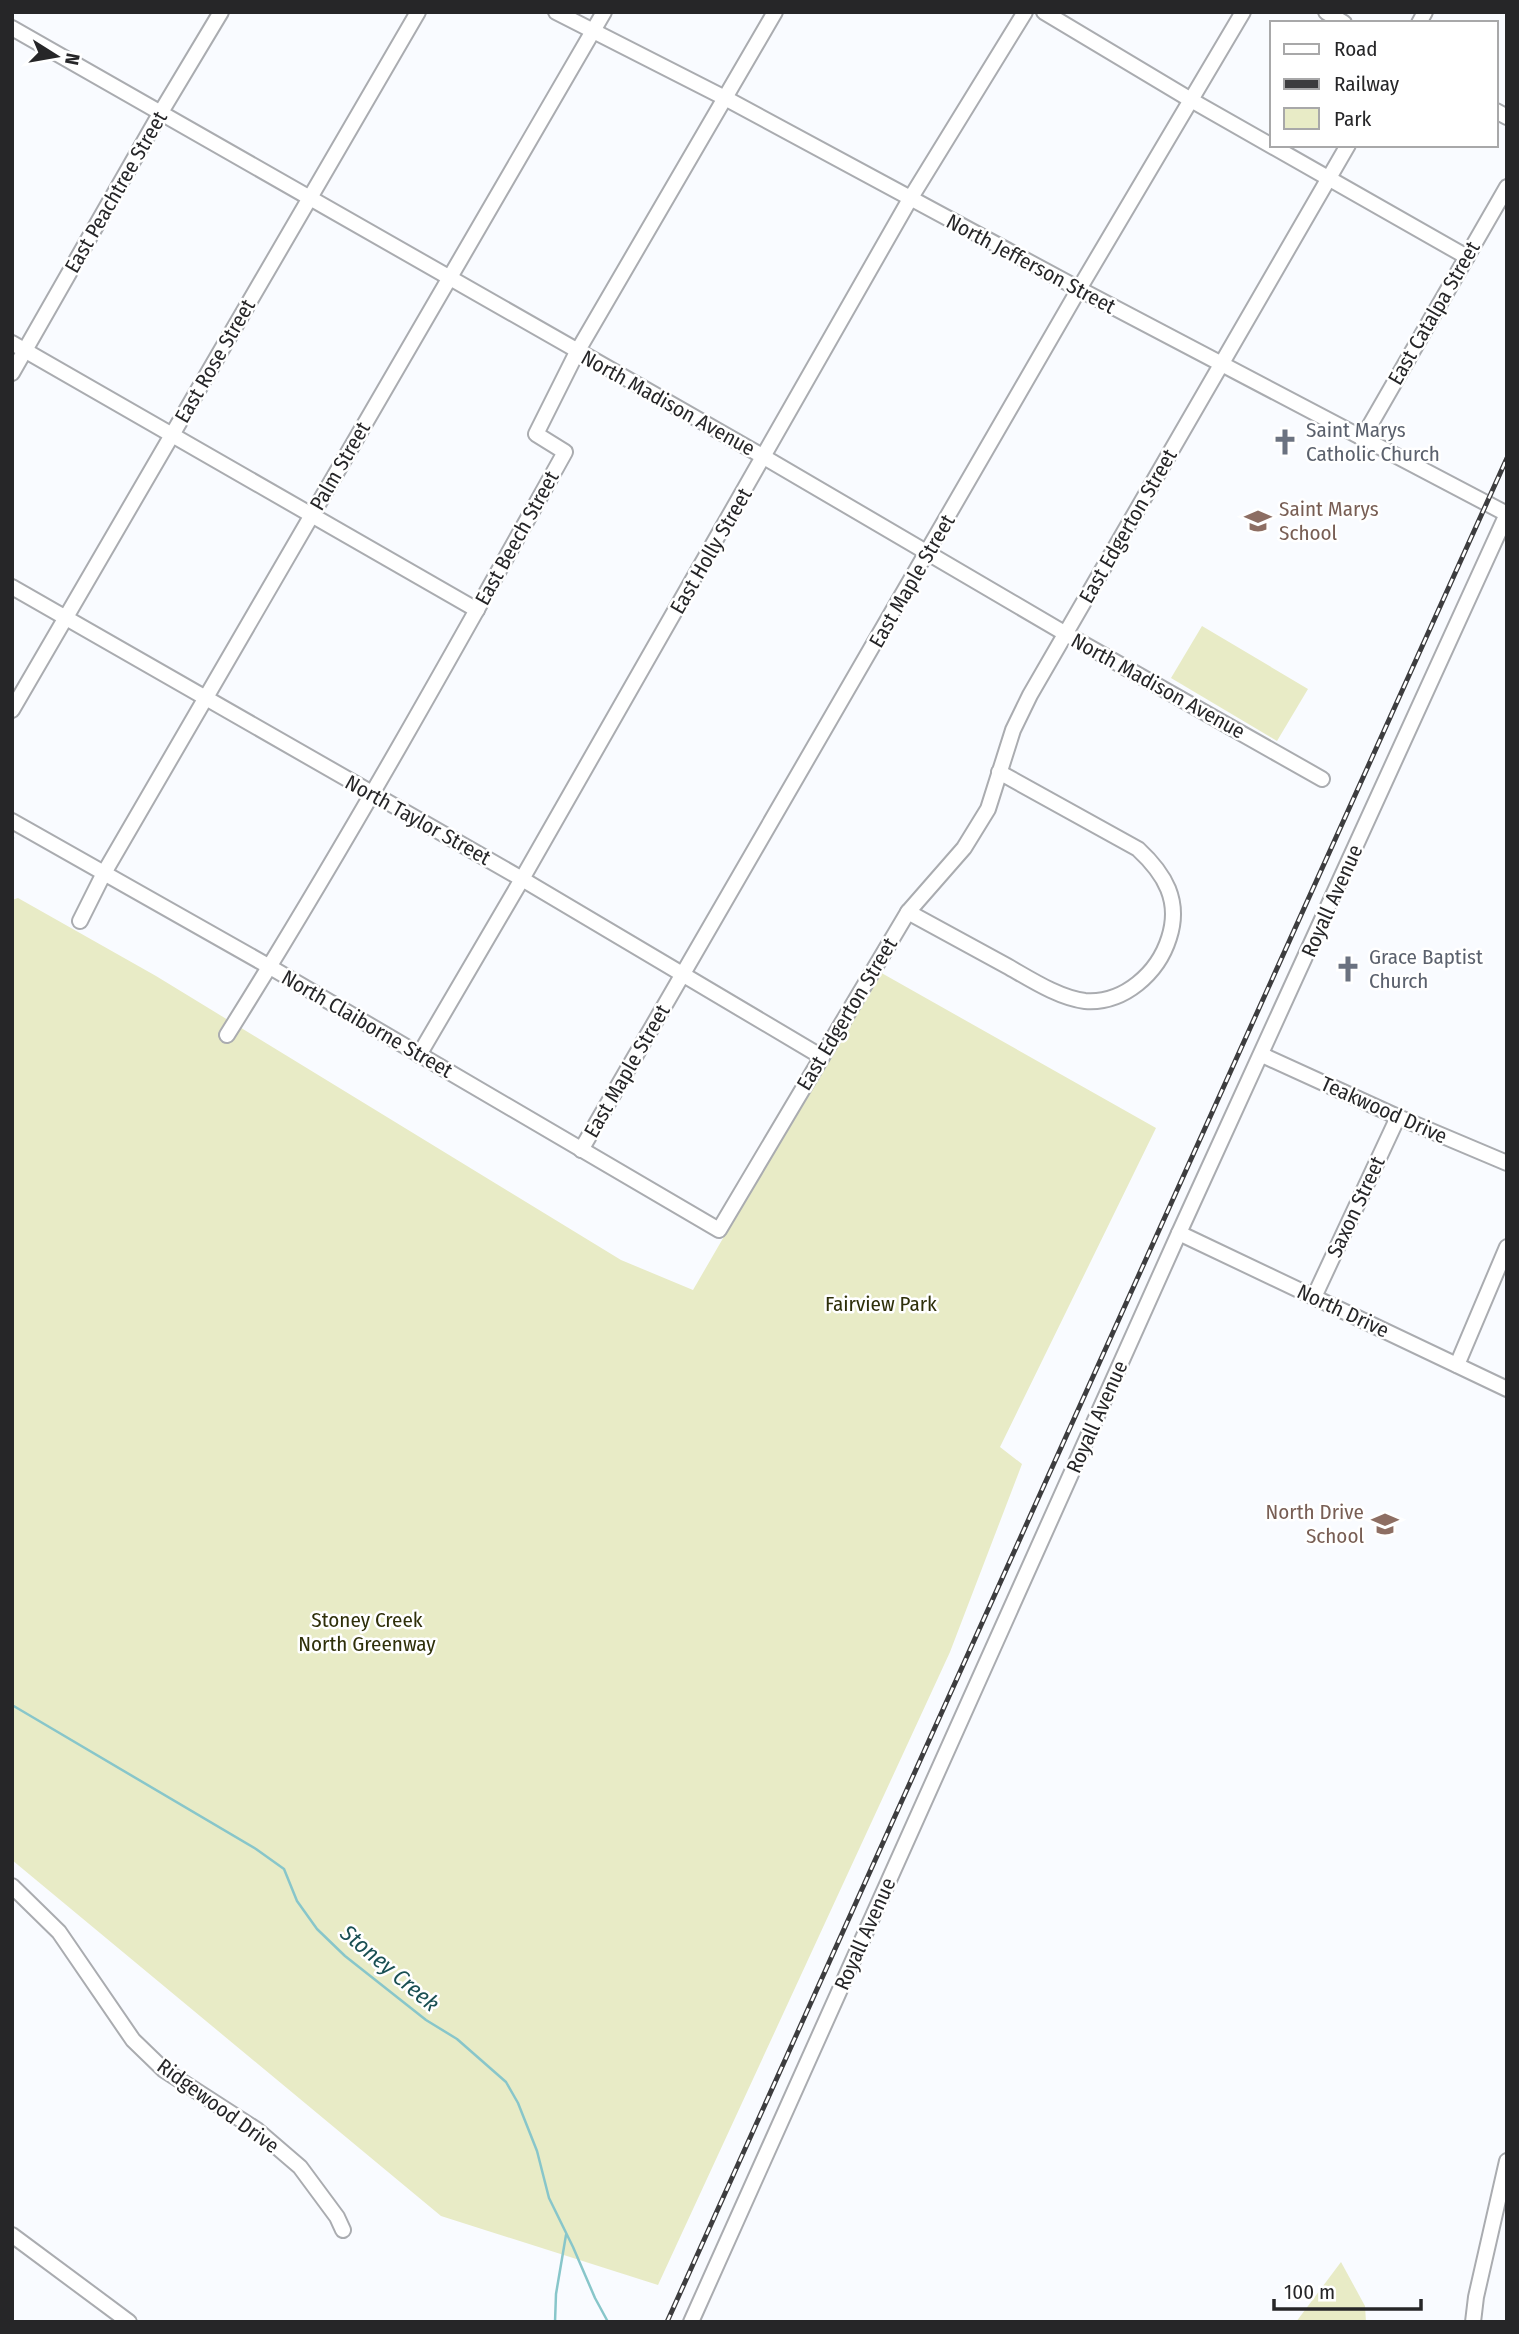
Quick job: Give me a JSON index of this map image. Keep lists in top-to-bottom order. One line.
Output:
{"streets":{"street":["East Peachtree Street","North Jefferson Street","East Catalpa Street","East Rose Street","North Madison Avenue","Palm Street","East Edgerton Street","East Beech Street","East Holly Street","East Maple Street","North Taylor Street","Royall Avenue","North Claiborne Street","Teakwood Drive","Saxon Street","North Drive","Ridgewood Drive"]},"crossings":[["East Peachtree Street","North Madison Avenue"],["North Jefferson Street","East Catalpa Street"],["North Jefferson Street","Palm Street"],["North Jefferson Street","East Edgerton Street"],["North Jefferson Street","East Beech Street"],["North Jefferson Street","East Holly Street"],["North Jefferson Street","East Maple Street"],["North Jefferson Street","Royall Avenue"],["East Rose Street","North Madison Avenue"],["East Rose Street","North Taylor Street"],["North Madison Avenue","Palm Street"],["North Madison Avenue","East Edgerton Street"],["North Madison Avenue","East Beech Street"],["North Madison Avenue","East Holly Street"],["North Madison Avenue","East Maple Street"],["Palm Street","North Taylor Street"],["Palm Street","North Claiborne Street"],["East Edgerton Street","North Taylor Street"],["East Edgerton Street","North Claiborne Street"],["East Beech Street","North Taylor Street"],["East Beech Street","North Claiborne Street"],["East Holly Street","North Taylor Street"],["East Holly Street","North Claiborne Street"],["East Maple Street","North Taylor Street"],["East Maple Street","North Claiborne Street"],["Royall Avenue","Teakwood Drive"],["Royall Avenue","North Drive"],["Teakwood Drive","Saxon Street"],["Saxon Street","North Drive"]],"water":["Stoney Creek"],"parks":["Fairview Park","Stoney Creek North Greenway"],"places":{"church":["Saint Marys Catholic Church","Grace Baptist Church"],"school or university":["Saint Marys School","North Drive School"]},"legend":["Road","Railway","Park"],"scale_bar":"100 m","north":"right"}
